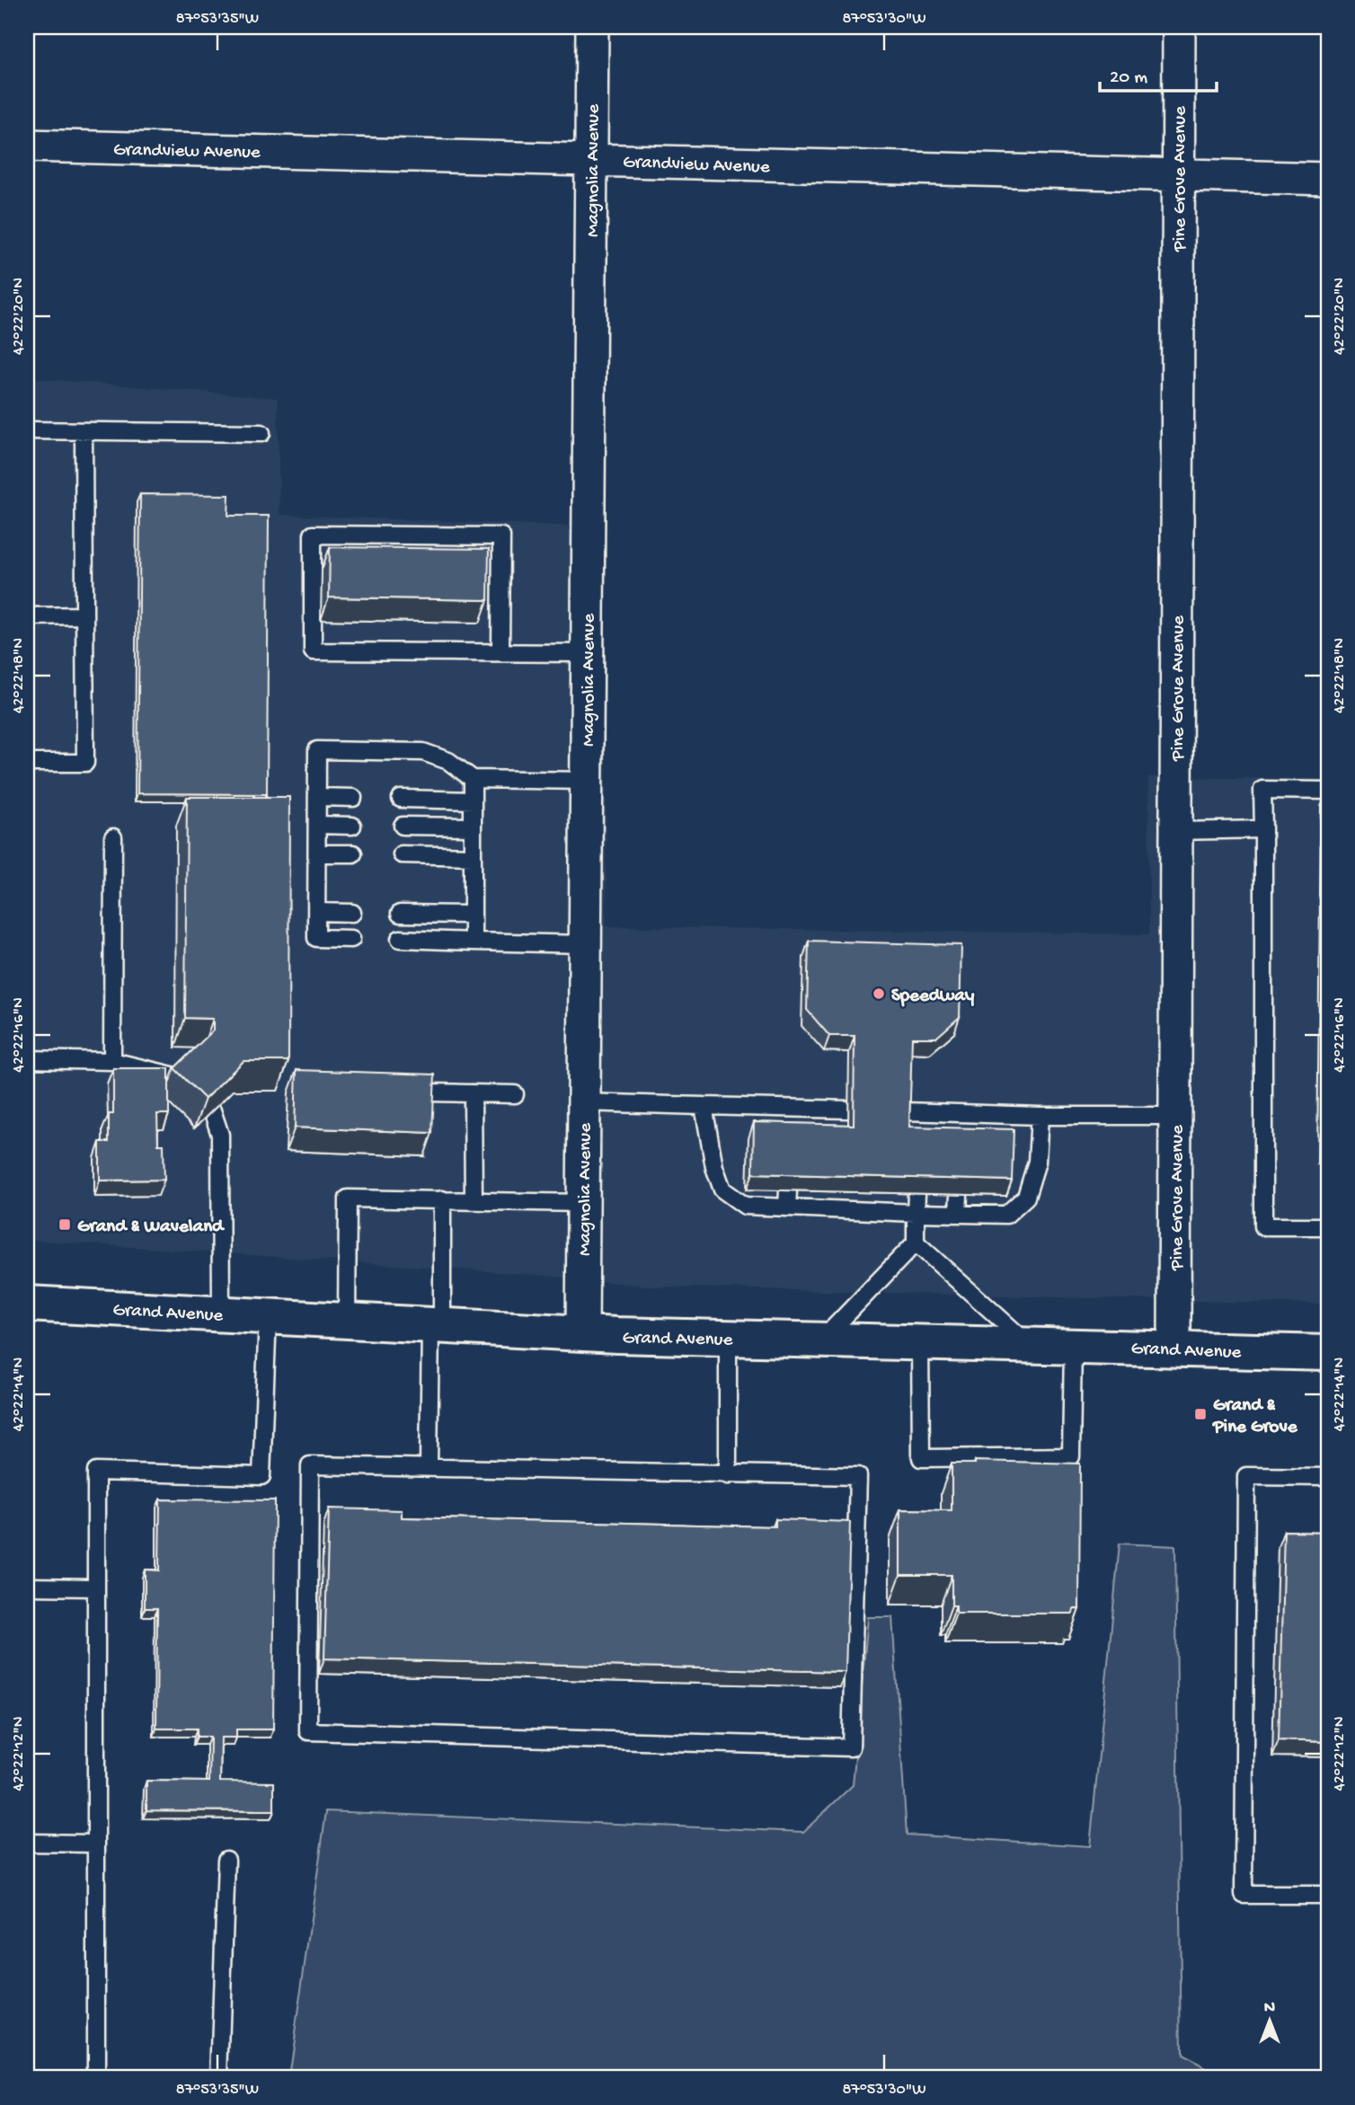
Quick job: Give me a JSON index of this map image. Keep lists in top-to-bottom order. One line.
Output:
{"streets":{"main road":["Grand Avenue"],"street":["Grandview Avenue","Magnolia Avenue","Pine Grove Avenue"]},"crossings":[["Grandview Avenue","Magnolia Avenue"],["Grandview Avenue","Pine Grove Avenue"],["Magnolia Avenue","Grand Avenue"],["Pine Grove Avenue","Grand Avenue"]],"places":{"other":["Speedway"],"transit":["Grand & Waveland","Grand & Pine Grove"]},"scale_bar":"20 m","north":"top","coordinates":["87°53'35\"W","87°53'30\"W","42°22'20\"N","42°22'18\"N","42°22'16\"N","42°22'14\"N","42°22'12\"N"]}
